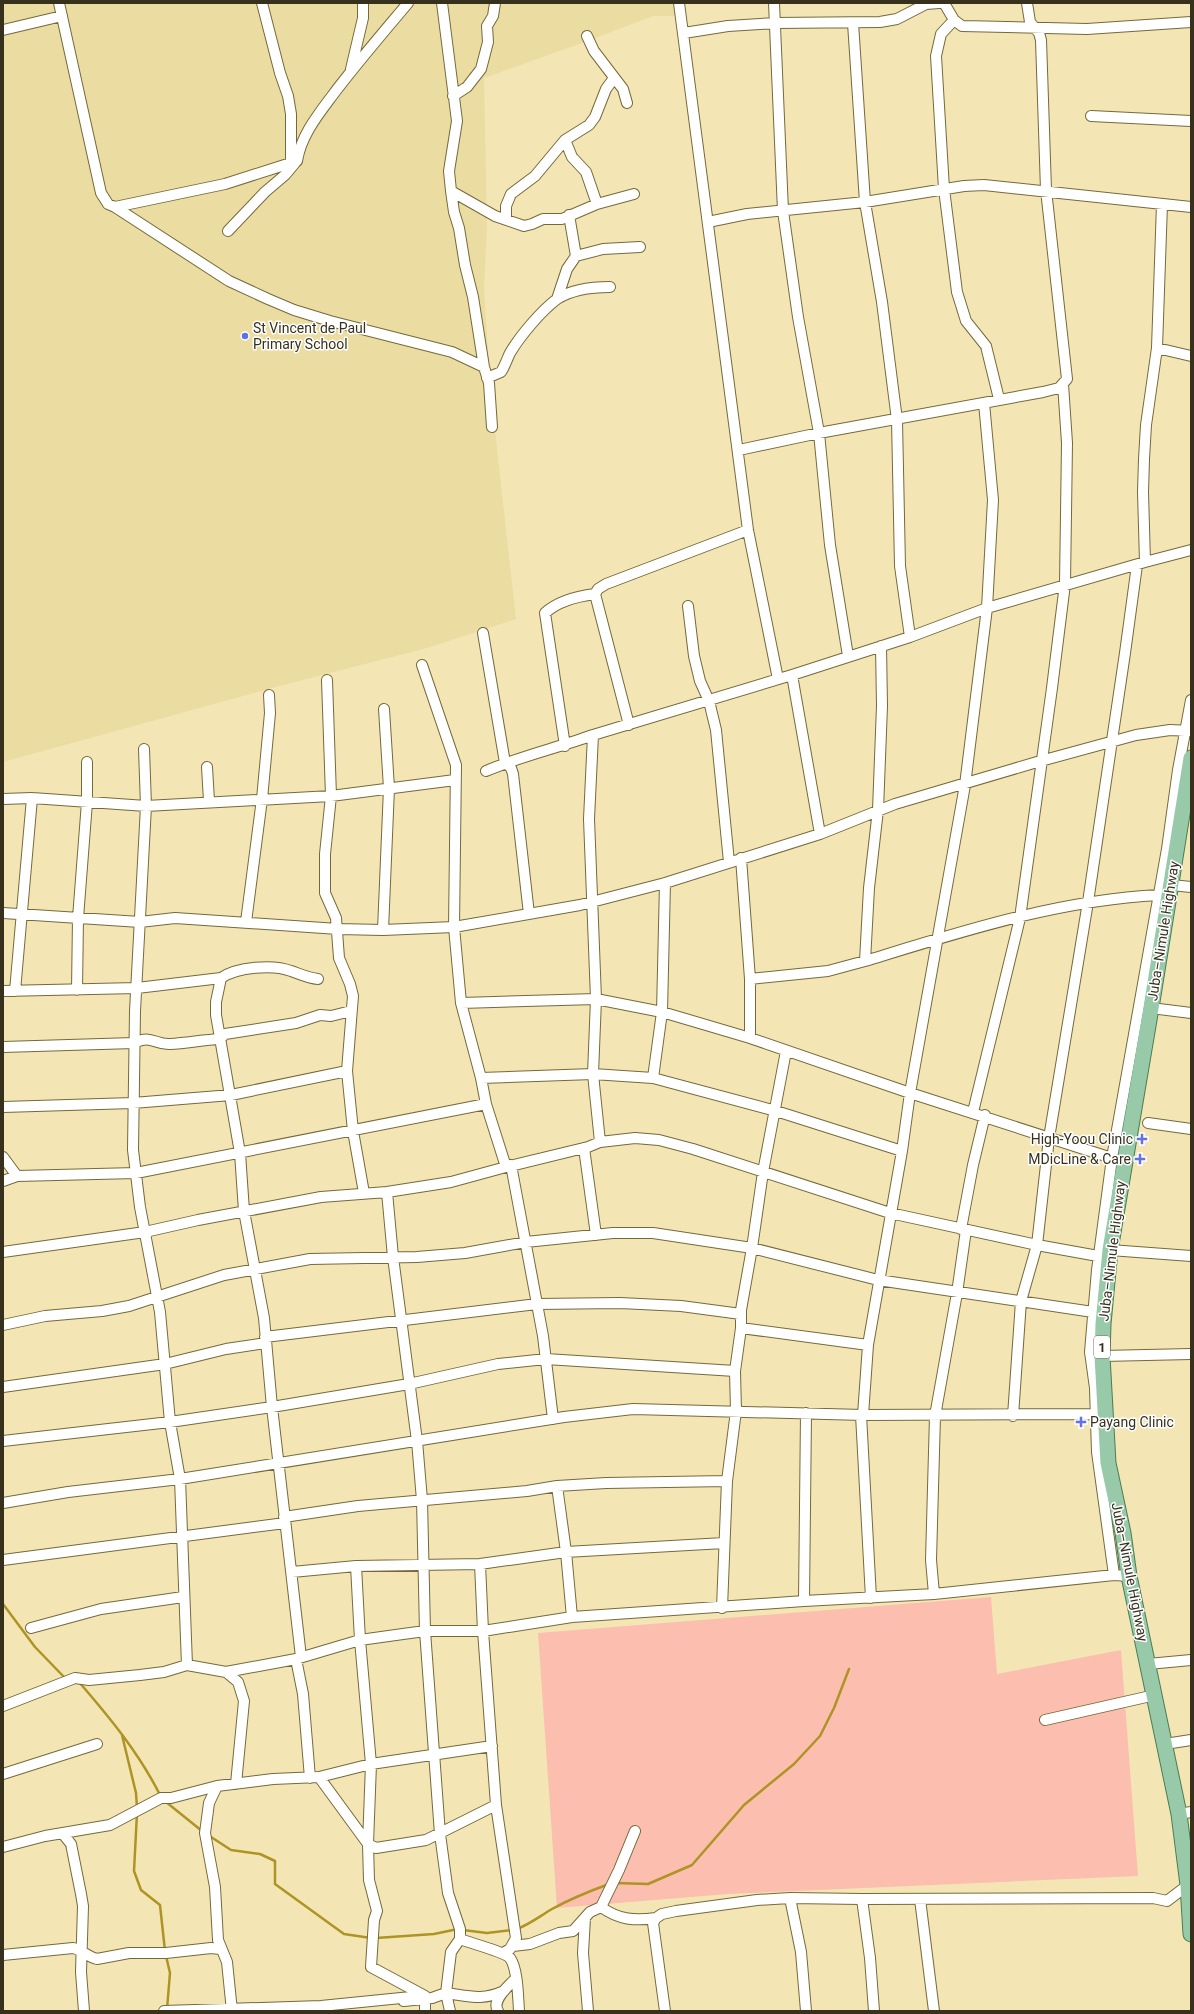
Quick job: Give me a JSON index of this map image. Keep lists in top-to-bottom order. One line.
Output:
{"streets":{"main road":["Juba–Nimule Highway","1"]},"places":{"other":["St Vincent de Paul Primary School"],"health":["High-Yoou Clinic","MDicLine & Care","Payang Clinic"]}}
